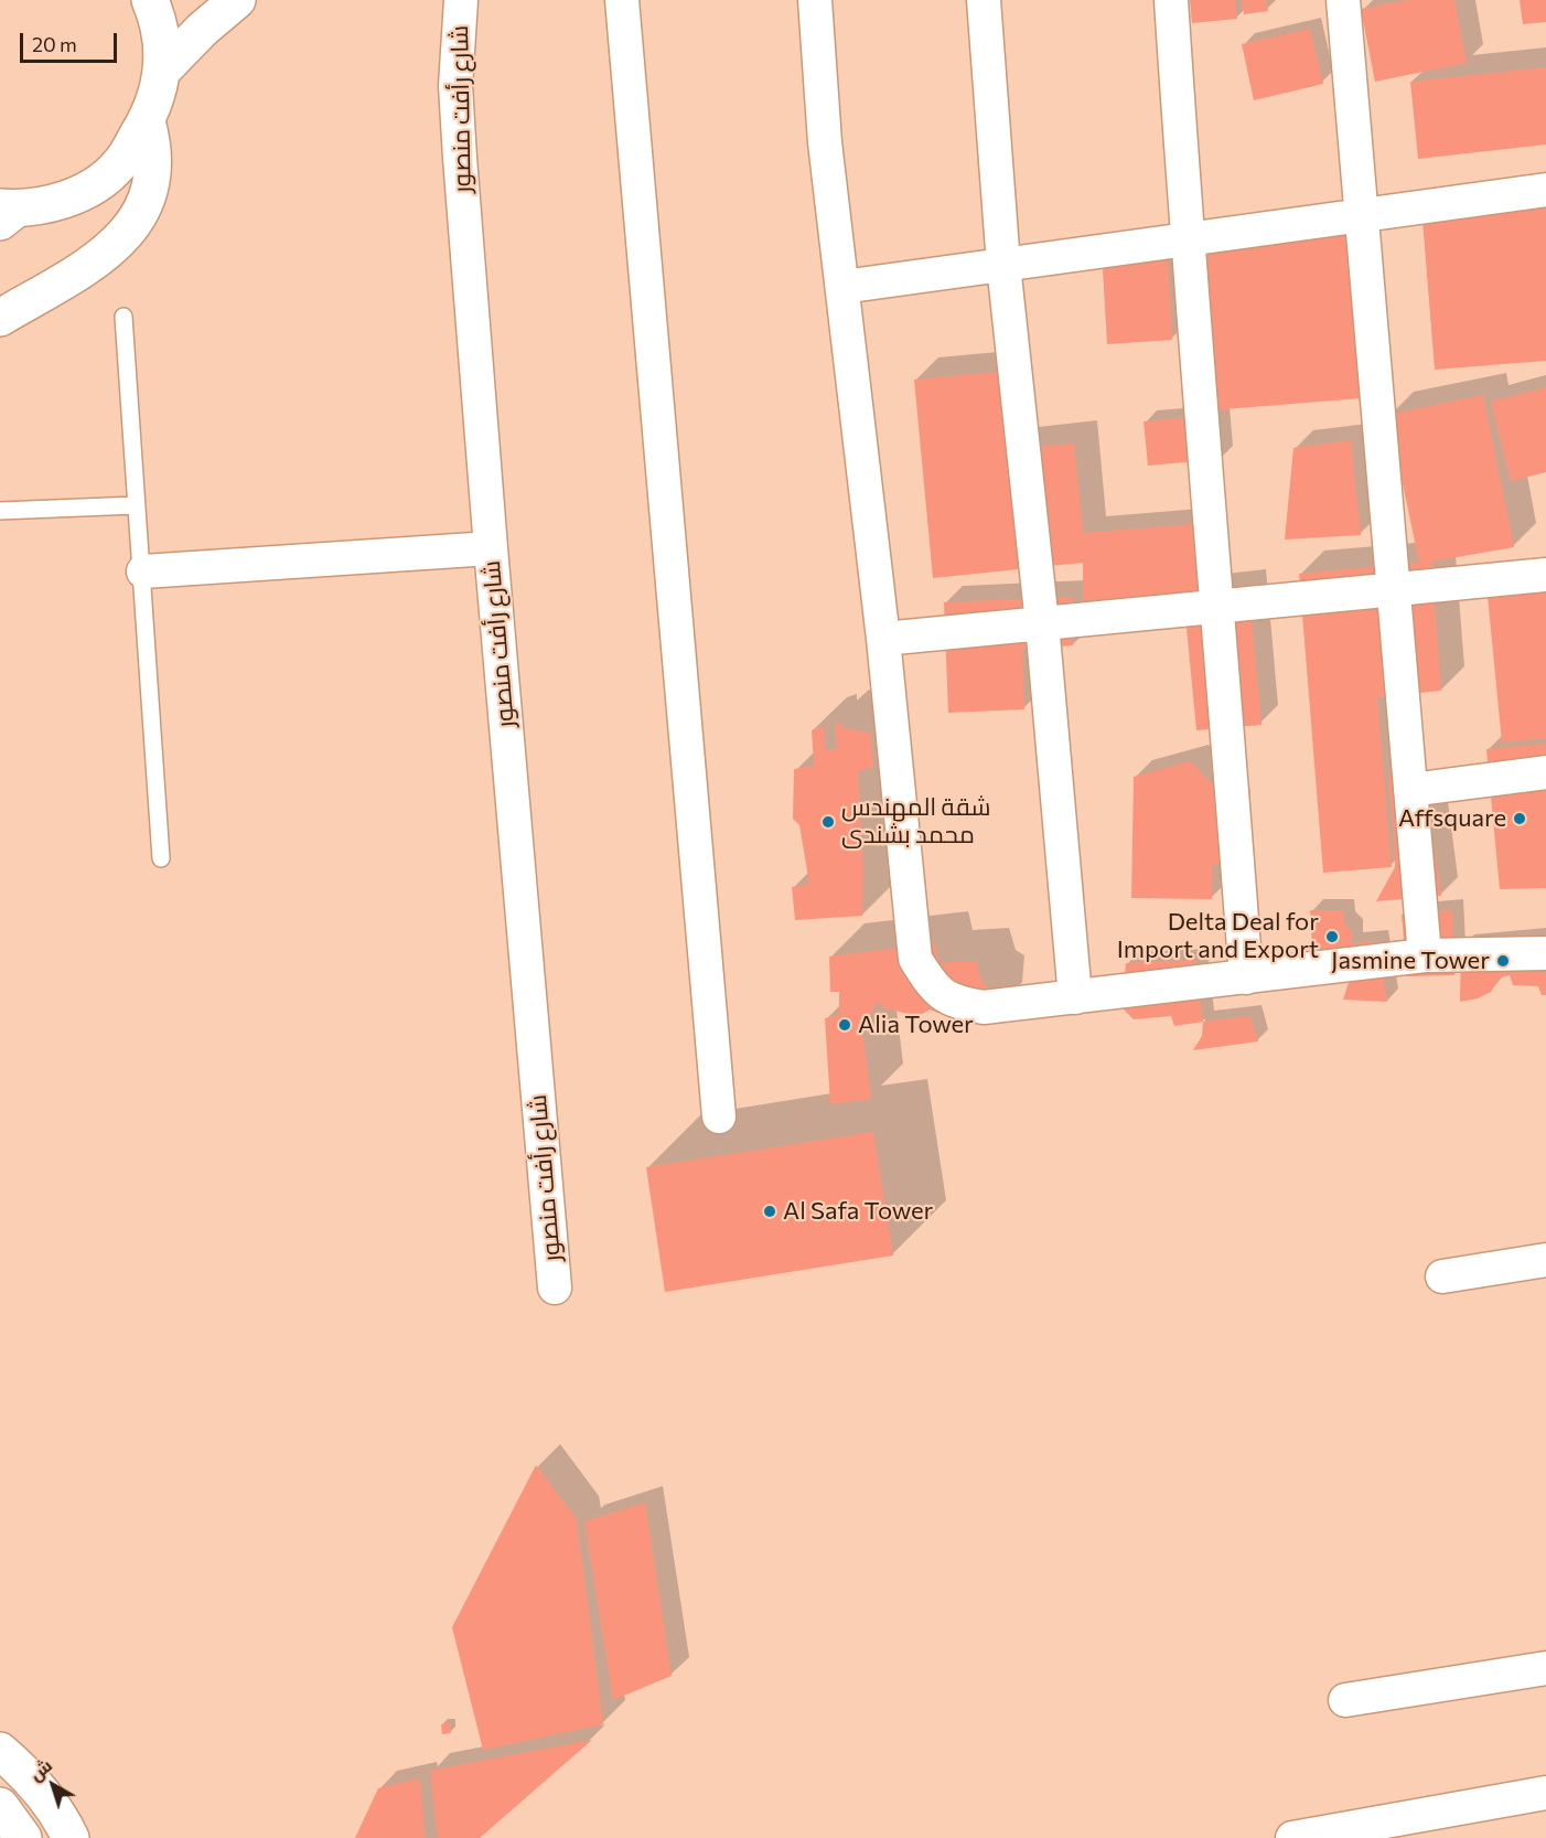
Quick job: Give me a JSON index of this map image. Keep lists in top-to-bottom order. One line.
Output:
{"streets":{"street":["شارع رأفت منصور"]},"places":["Affsquare","شقة المهندس محمد بشندى","Delta Deal for Import and Export","Jasmine Tower","Alia Tower","Al Safa Tower"],"scale_bar":"20 m","north":"top left"}
